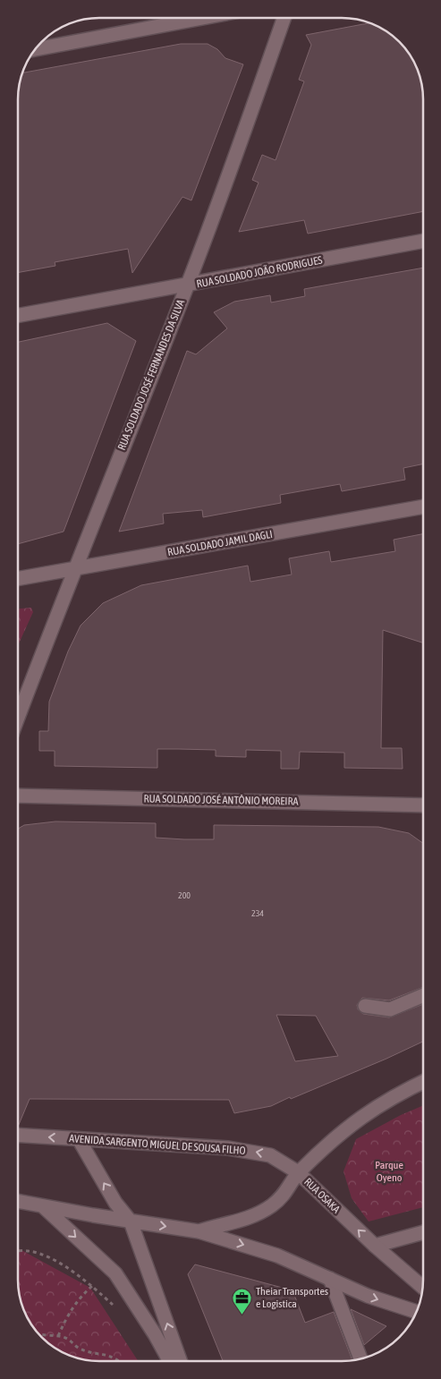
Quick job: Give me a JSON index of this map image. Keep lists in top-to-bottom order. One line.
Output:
{"streets":{"street":["RUA SOLDADO JOÃO RODRIGUES","RUA SOLDADO JOSÉ FERNANDES DA SILVA","RUA SOLDADO JAMIL DAGLI","RUA SOLDADO JOSÉ ANTÔNIO MOREIRA","AVENIDA SARGENTO MIGUEL DE SOUSA FILHO","RUA OSAKA"]},"crossings":[["RUA SOLDADO JOÃO RODRIGUES","RUA SOLDADO JOSÉ FERNANDES DA SILVA"],["RUA SOLDADO JOSÉ FERNANDES DA SILVA","RUA SOLDADO JAMIL DAGLI"],["AVENIDA SARGENTO MIGUEL DE SOUSA FILHO","RUA OSAKA"]],"parks":["Parque Oyeno"],"places":{"office":["Theiar Transportes e Logistica"]},"house_numbers":["200","234"]}
